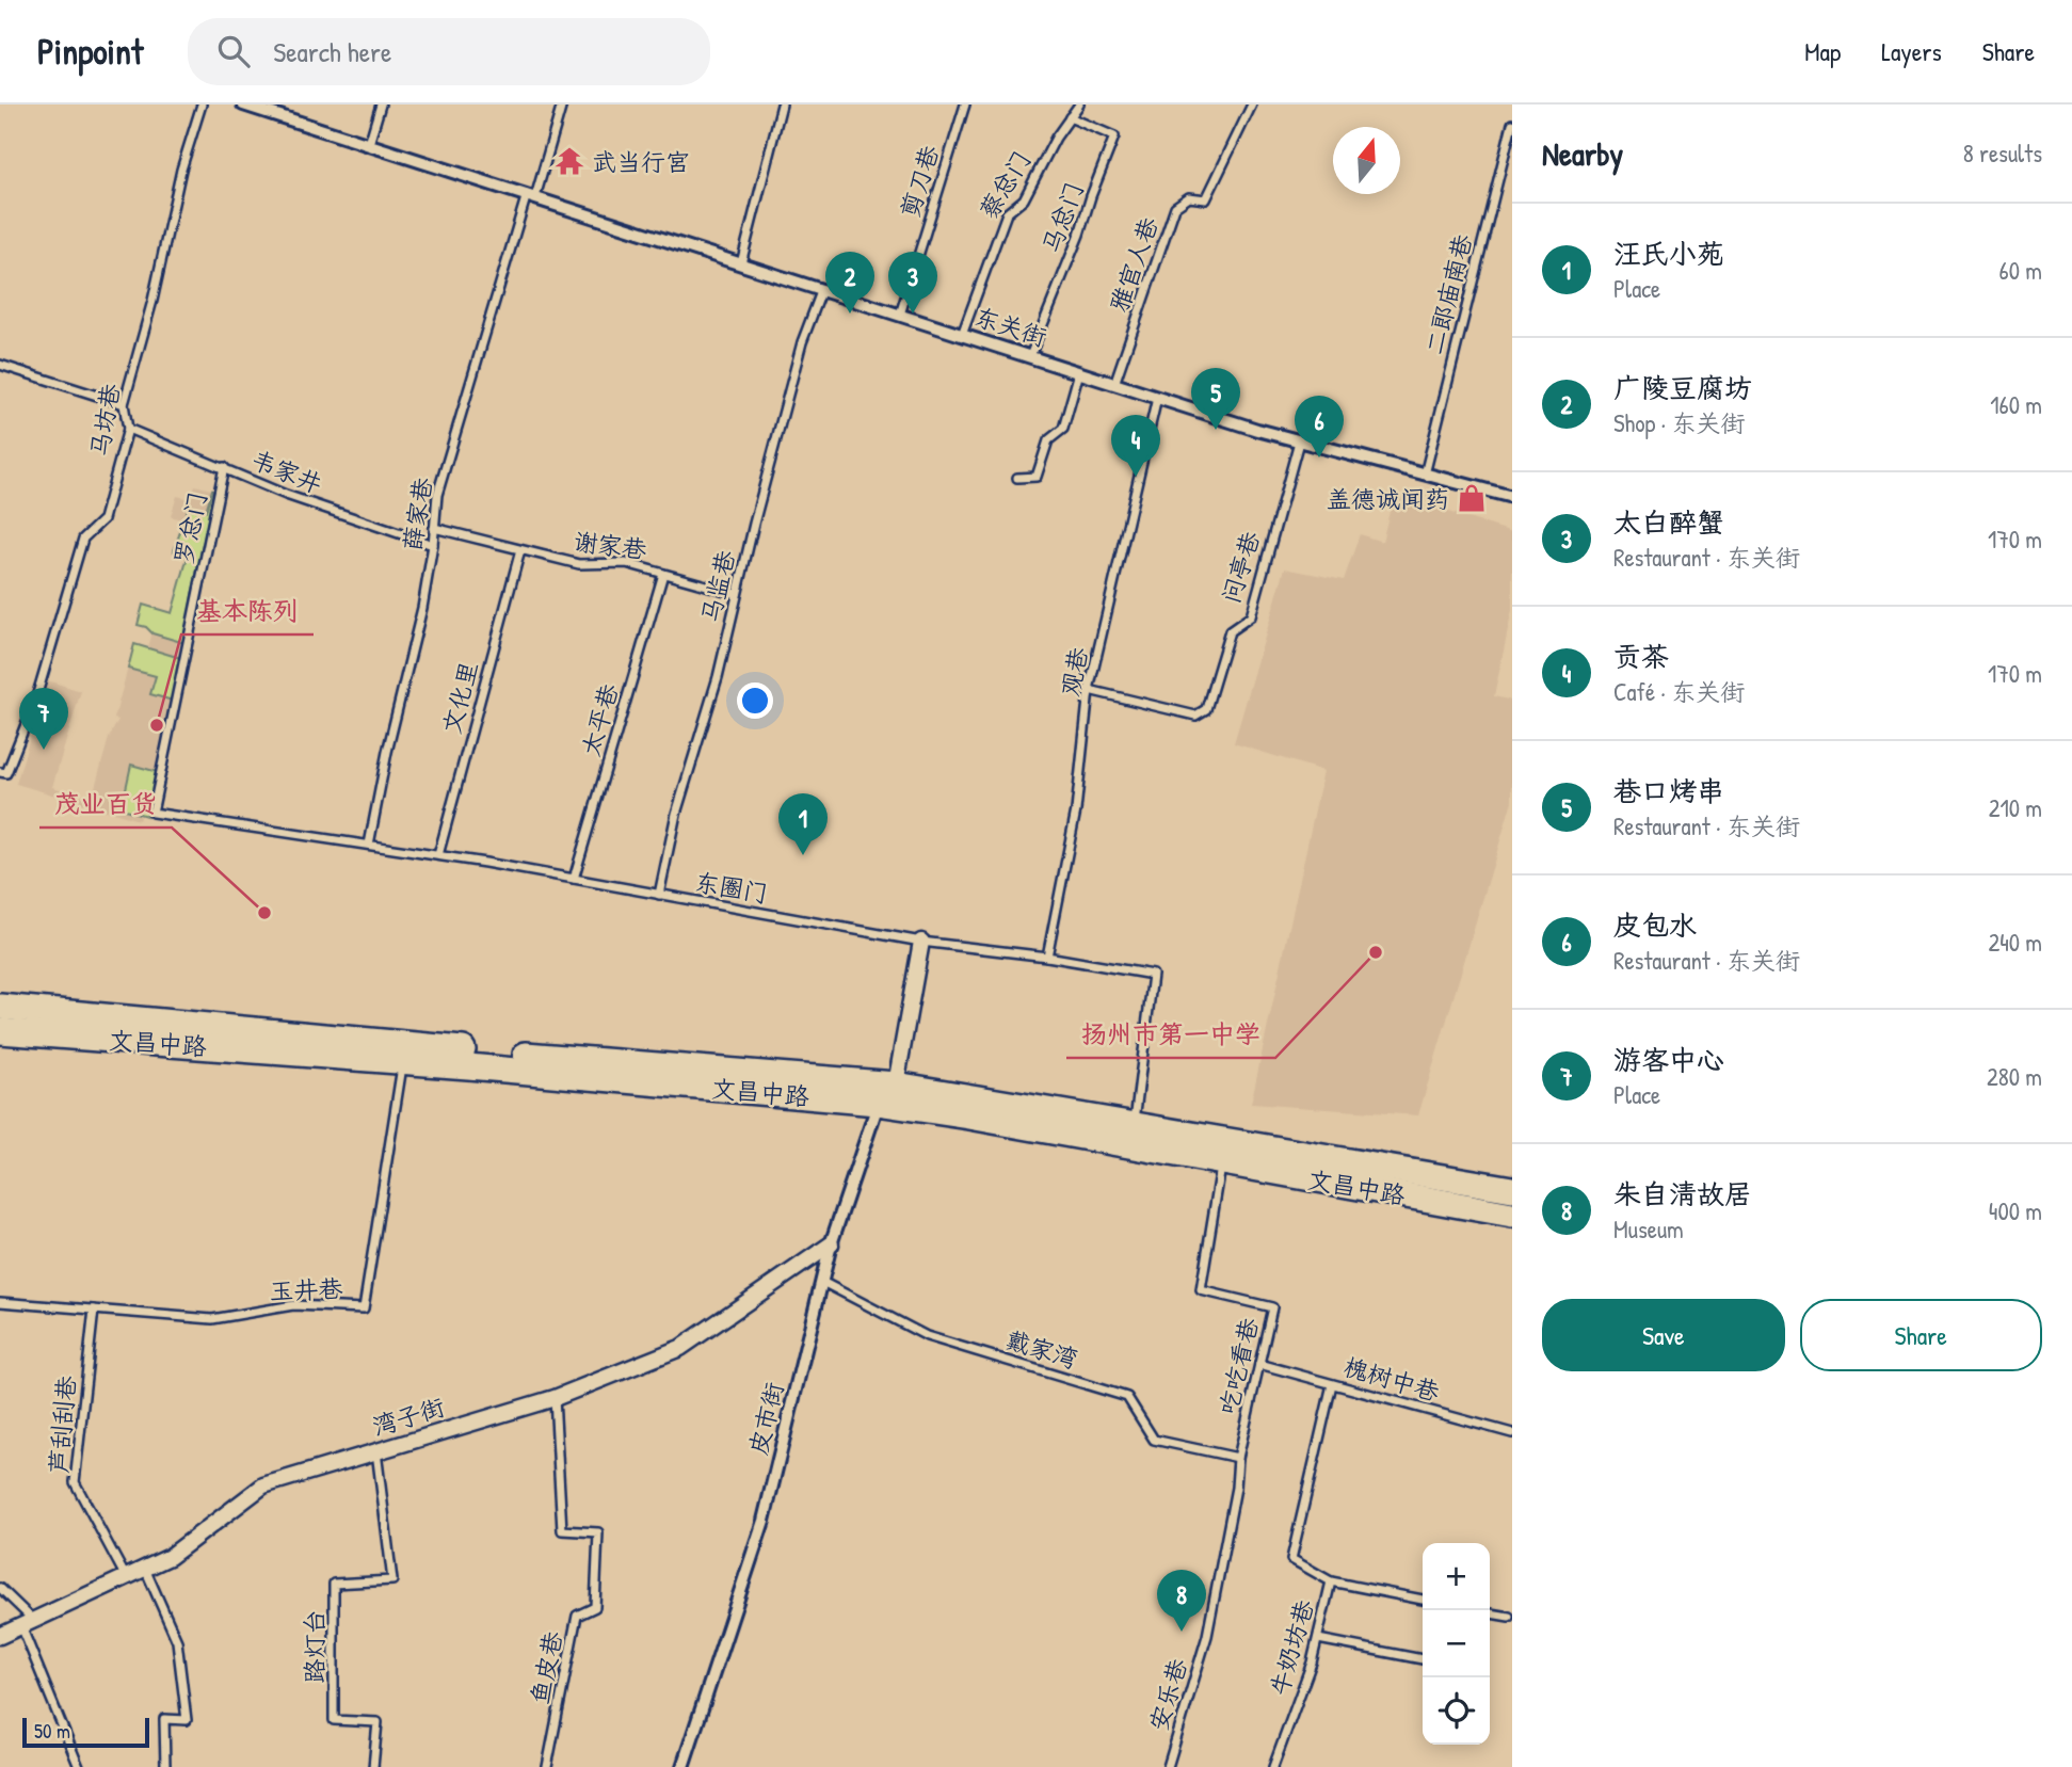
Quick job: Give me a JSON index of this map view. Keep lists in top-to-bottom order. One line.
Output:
{"streets":{"main road":["文昌中路"],"street":["东关街","湾子街","皮市街"],"lane":["剪刀巷","蔡总门","马总门","雅官人巷","二郎庙南巷","马坊巷","韦家井","薛家巷","罗总门","谢家巷","问亭巷","马监巷","观巷","文化里","太平巷","东圈门","玉井巷","戴家湾","吃吃看巷","槐树中巷","芦刮刮巷","路灯台","牛奶坊巷","鱼皮巷","安乐巷"]},"crossings":[["剪刀巷","东关街"],["蔡总门","马总门"],["蔡总门","东关街"],["马总门","东关街"],["雅官人巷","东关街"],["二郎庙南巷","东关街"],["东关街","薛家巷"],["东关街","问亭巷"],["东关街","马监巷"],["东关街","观巷"],["马坊巷","韦家井"],["韦家井","薛家巷"],["韦家井","罗总门"],["薛家巷","谢家巷"],["薛家巷","东圈门"],["罗总门","东圈门"],["谢家巷","马监巷"],["谢家巷","文化里"],["谢家巷","太平巷"],["问亭巷","观巷"],["马监巷","东圈门"],["观巷","东圈门"],["文化里","东圈门"],["太平巷","东圈门"],["东圈门","文昌中路"],["文昌中路","玉井巷"],["文昌中路","吃吃看巷"],["文昌中路","皮市街"],["玉井巷","芦刮刮巷"],["戴家湾","吃吃看巷"],["戴家湾","皮市街"],["戴家湾","安乐巷"],["吃吃看巷","槐树中巷"],["吃吃看巷","安乐巷"],["槐树中巷","牛奶坊巷"],["湾子街","皮市街"],["湾子街","芦刮刮巷"],["湾子街","路灯台"],["湾子街","鱼皮巷"]],"places":{"temple":["武当行宫"],"shop":["盖德诚闻药"],"other":["基本陈列","茂业百货","扬州市第一中学"]},"scale_bar":"50 m","north":"top","page":{"header":"Pinpoint","search":"Search here","nav":["Map","Layers","Share"],"heading":["Nearby","8 results"],"list":[{"mark":"1","name":"汪氏小苑","note":"Place","value":"60 m"},{"mark":"2","name":"广陵豆腐坊","note":"Shop · 东关街","value":"160 m"},{"mark":"3","name":"太白醉蟹","note":"Restaurant · 东关街","value":"170 m"},{"mark":"4","name":"贡茶","note":"Café · 东关街","value":"170 m"},{"mark":"5","name":"巷口烤串","note":"Restaurant · 东关街","value":"210 m"},{"mark":"6","name":"皮包水","note":"Restaurant · 东关街","value":"240 m"},{"mark":"7","name":"游客中心","note":"Place","value":"280 m"},{"mark":"8","name":"朱自清故居","note":"Museum","value":"400 m"}],"pins":["2","3","5","6","4","7","1","8"],"buttons":["Save","Share"],"map_buttons":["+","−"],"scale":"50 m"}}
